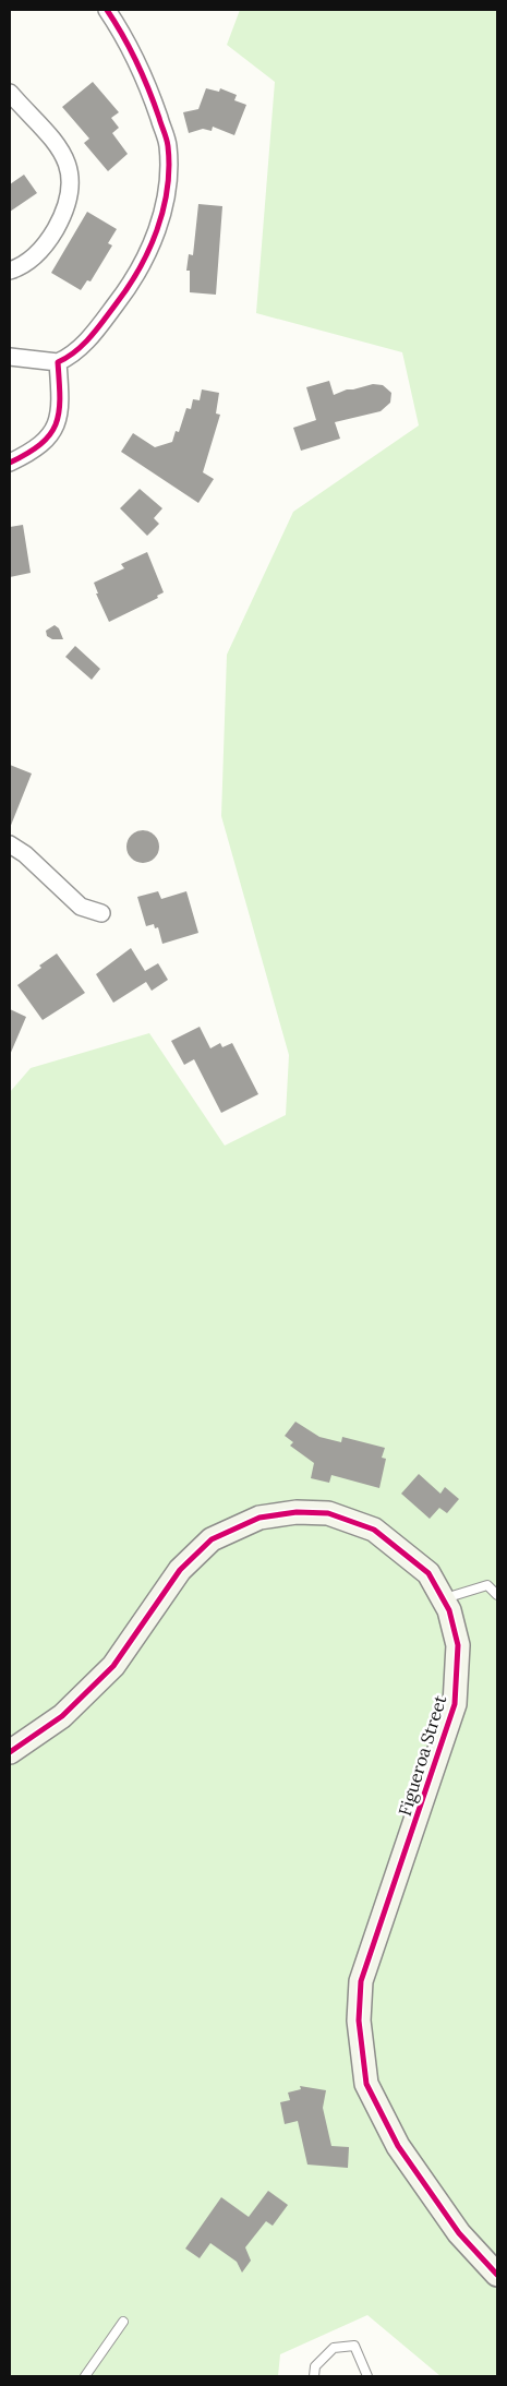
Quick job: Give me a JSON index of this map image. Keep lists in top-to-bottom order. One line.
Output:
{"streets":{"street":["Figueroa Street"]}}
